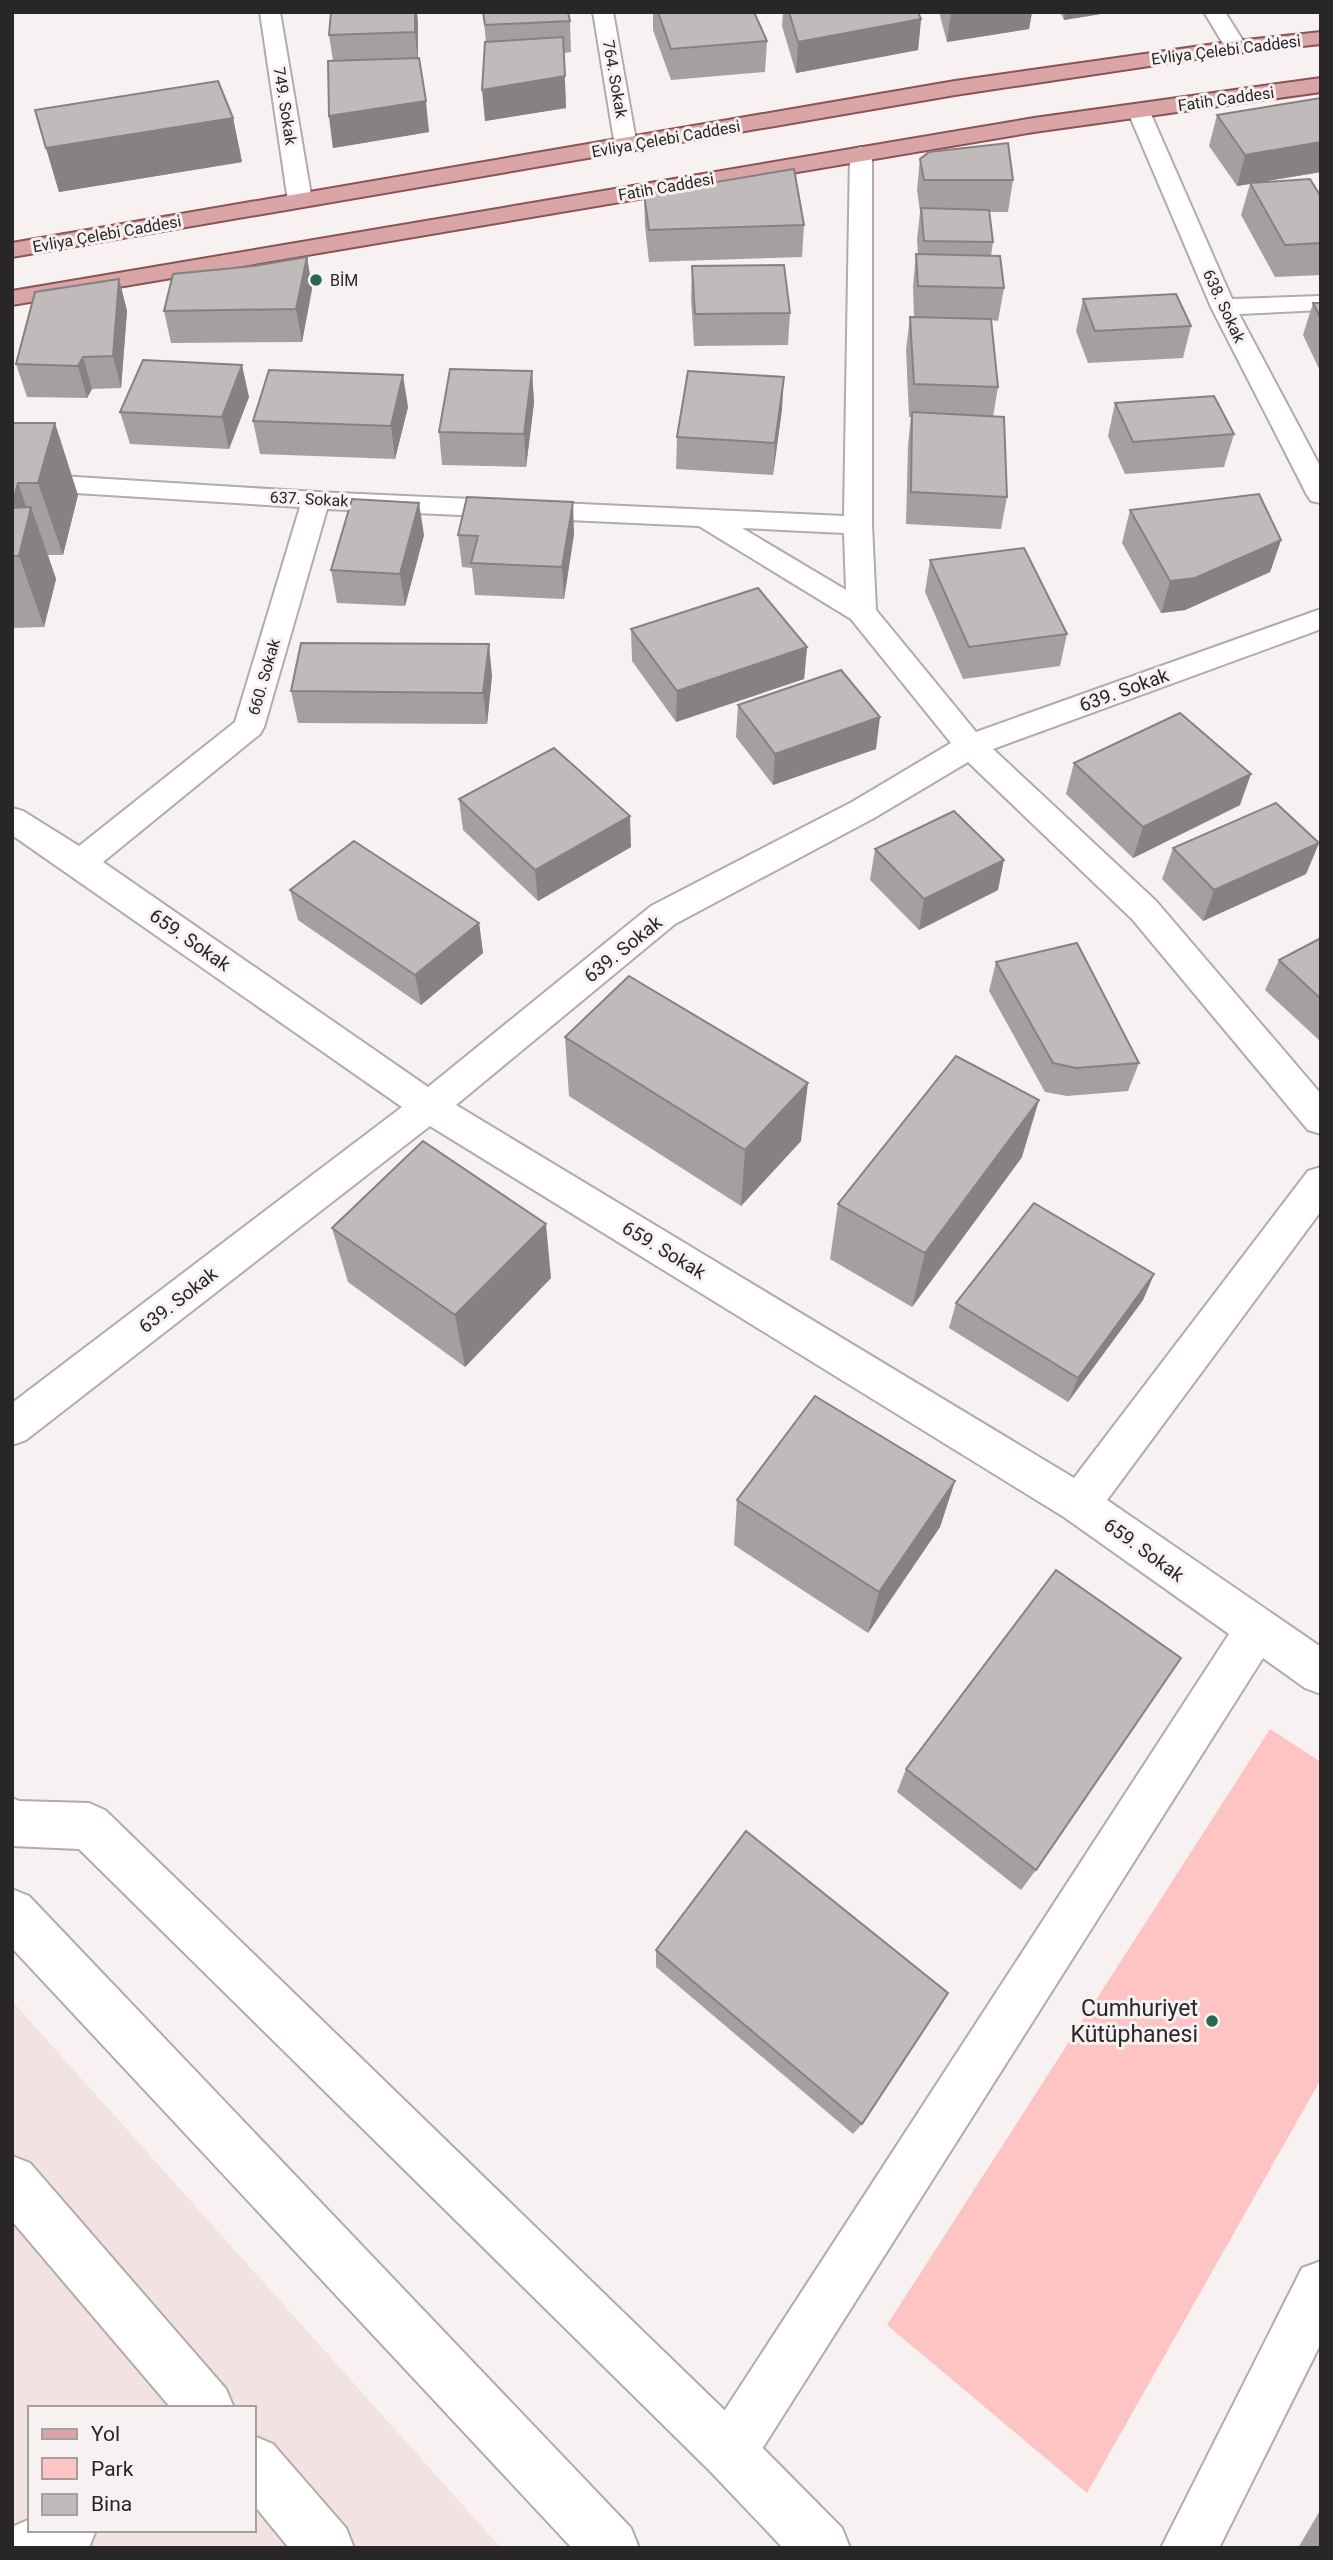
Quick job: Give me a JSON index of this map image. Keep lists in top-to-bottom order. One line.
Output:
{"streets":{"main road":["Evliya Çelebi Caddesi","Fatih Caddesi"],"street":["764. Sokak","749. Sokak","638. Sokak","637. Sokak","660. Sokak","639. Sokak","659. Sokak"]},"crossings":[["Evliya Çelebi Caddesi","764. Sokak"],["Evliya Çelebi Caddesi","749. Sokak"],["Fatih Caddesi","638. Sokak"],["637. Sokak","660. Sokak"],["660. Sokak","659. Sokak"],["639. Sokak","659. Sokak"]],"places":["BİM","Cumhuriyet Kütüphanesi"],"legend":["Yol","Park","Bina"]}
